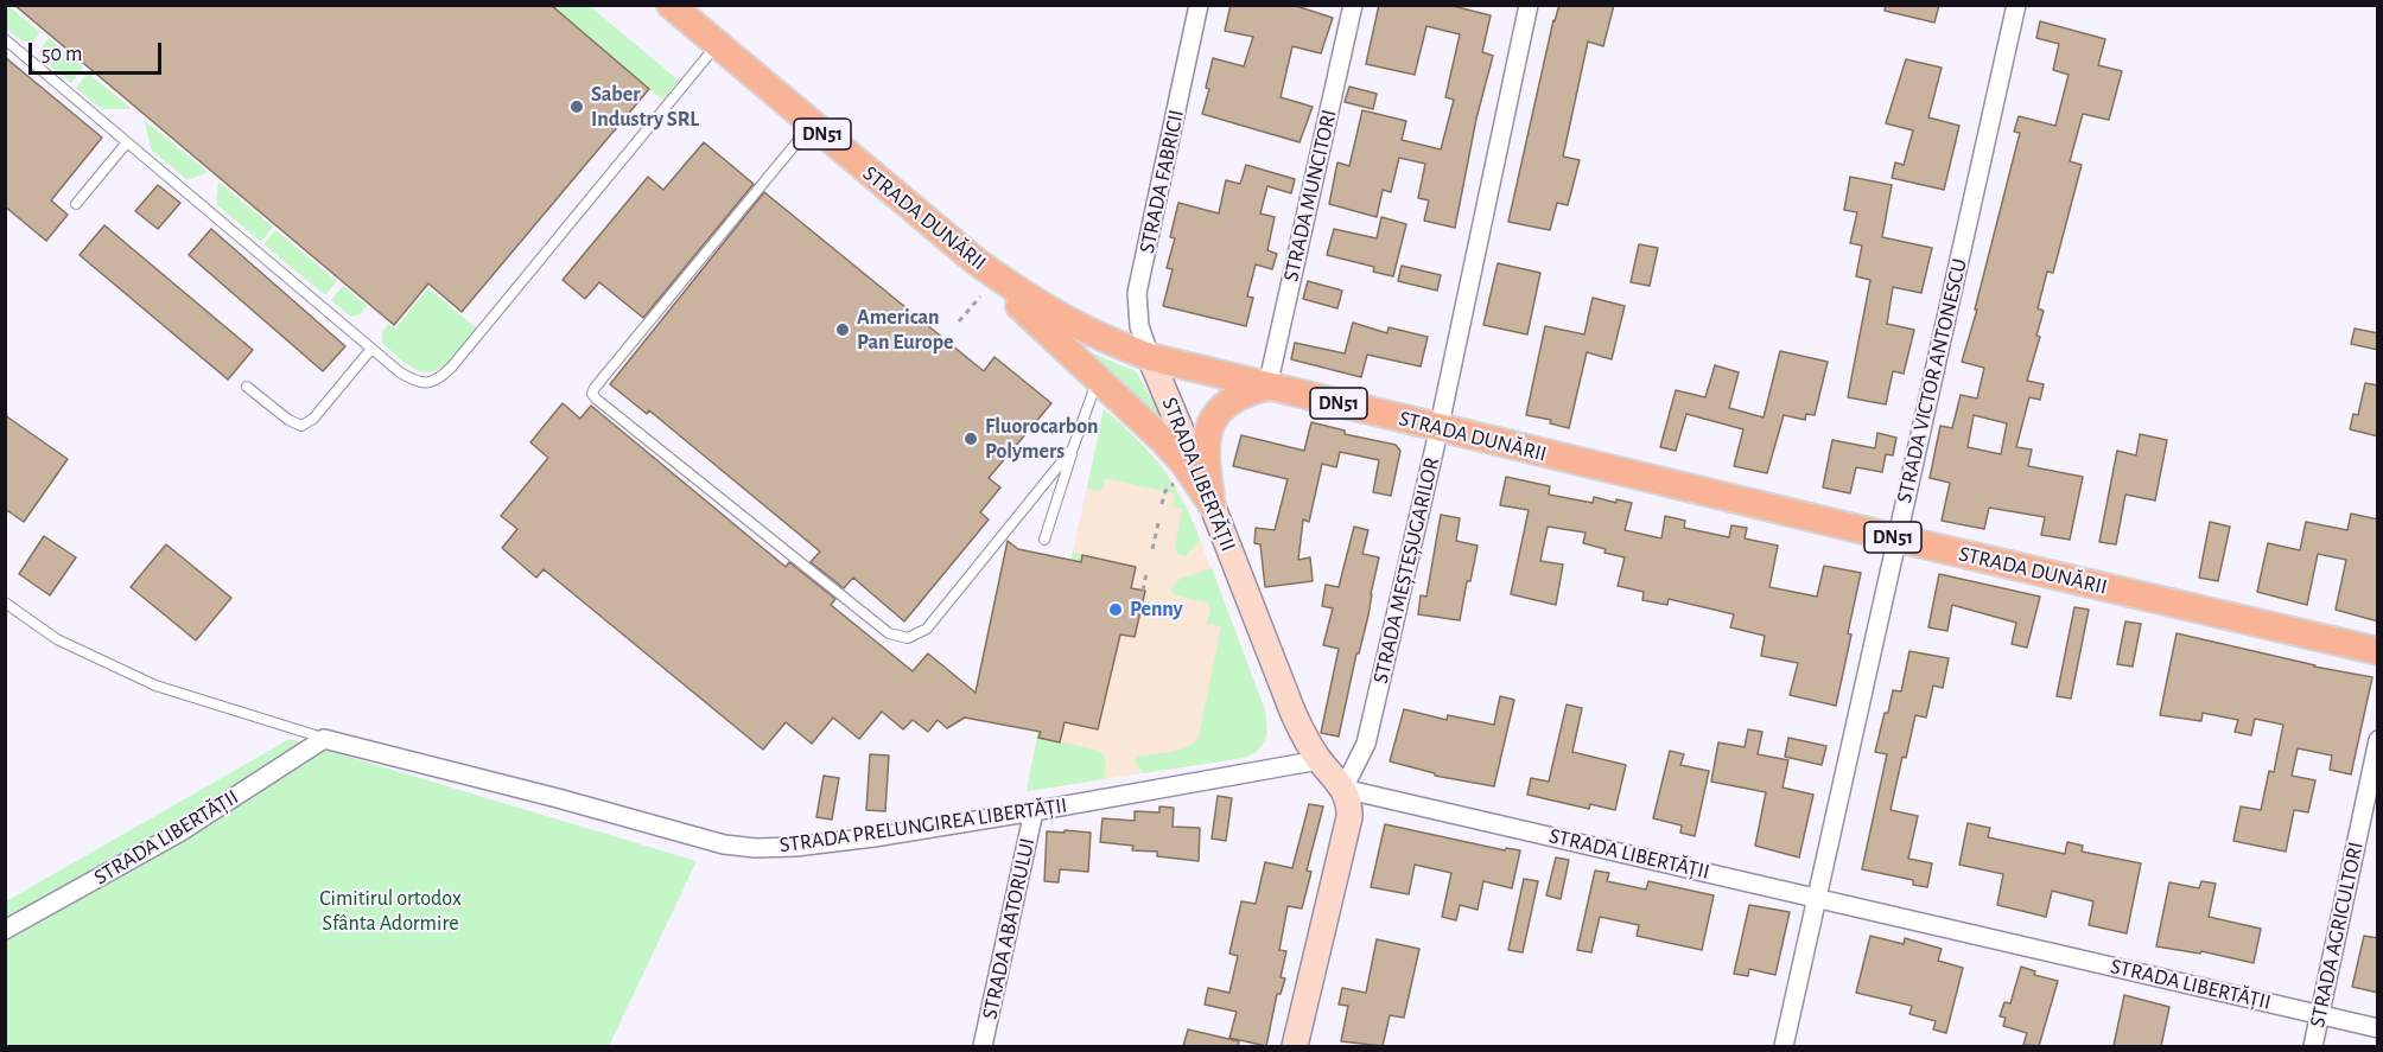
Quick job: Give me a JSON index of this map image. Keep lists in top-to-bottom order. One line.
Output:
{"streets":{"main road":["DN51","STRADA DUNĂRII"],"street":["STRADA FABRICII","STRADA MUNCITORI","STRADA VICTOR ANTONESCU","STRADA LIBERTĂȚII","STRADA MEȘTEȘUGARILOR","STRADA PRELUNGIREA LIBERTĂȚII","STRADA ABATORULUI","STRADA AGRICULTORI"]},"crossings":[["STRADA FABRICII","STRADA DUNĂRII"],["STRADA FABRICII","STRADA LIBERTĂȚII"],["STRADA MUNCITORI","STRADA DUNĂRII"],["STRADA DUNĂRII","STRADA VICTOR ANTONESCU"],["STRADA DUNĂRII","STRADA LIBERTĂȚII"],["STRADA DUNĂRII","STRADA MEȘTEȘUGARILOR"],["STRADA VICTOR ANTONESCU","STRADA LIBERTĂȚII"],["STRADA LIBERTĂȚII","STRADA MEȘTEȘUGARILOR"],["STRADA LIBERTĂȚII","STRADA PRELUNGIREA LIBERTĂȚII"],["STRADA LIBERTĂȚII","STRADA AGRICULTORI"],["STRADA PRELUNGIREA LIBERTĂȚII","STRADA ABATORULUI"]],"parks":["Cimitirul ortodox Sfânta Adormire"],"places":["Saber Industry SRL","American Pan Europe","Fluorocarbon Polymers","Penny"],"scale_bar":"50 m"}
